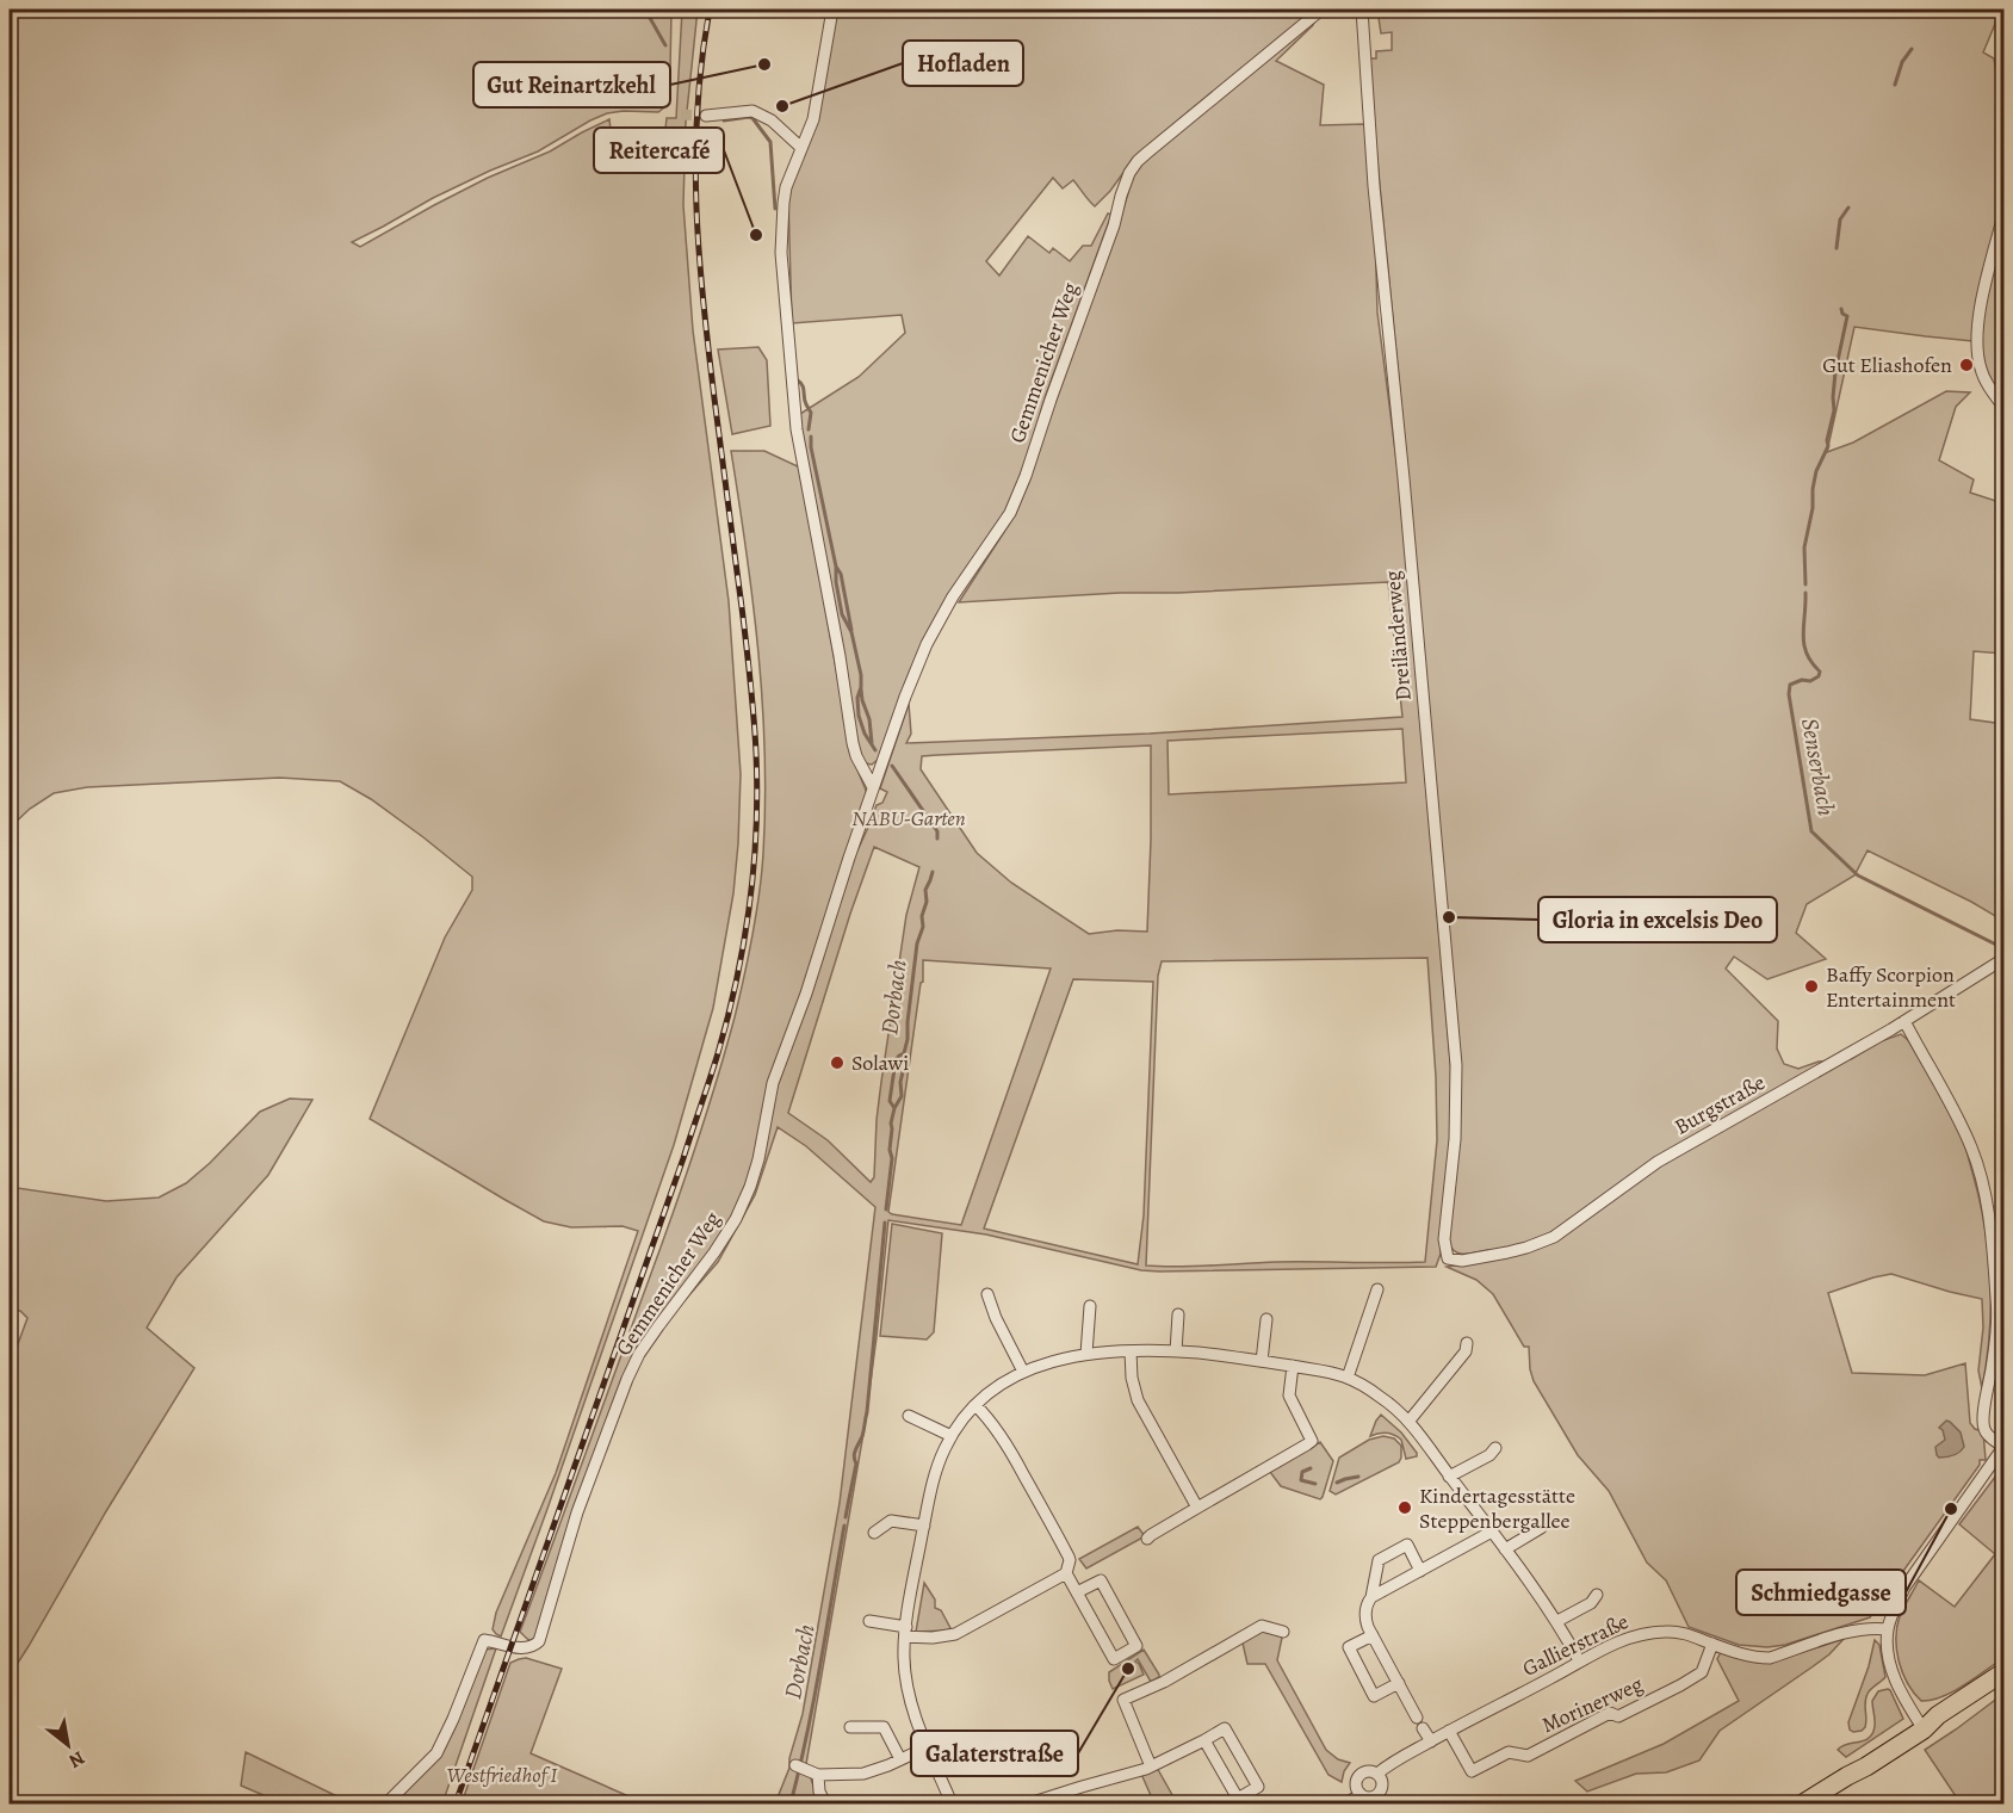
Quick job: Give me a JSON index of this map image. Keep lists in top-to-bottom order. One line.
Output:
{"streets":{"street":["Gemmenicher Weg","Dreiländerweg","Burgstraße","Gallierstraße","Morinerweg"]},"crossings":[["Dreiländerweg","Burgstraße"],["Gallierstraße","Morinerweg"]],"water":["Senserbach","Dorbach"],"parks":["NABU-Garten","Westfriedhof I"],"places":["Gut Reinartzkehl","Hofladen","Reitercafé","Gut Eliashofen","Gloria in excelsis Deo","Baffy Scorpion Entertainment","Solawi","Kindertagesstätte Steppenbergallee","Schmiedgasse","Galaterstraße"],"north":"bottom right"}
